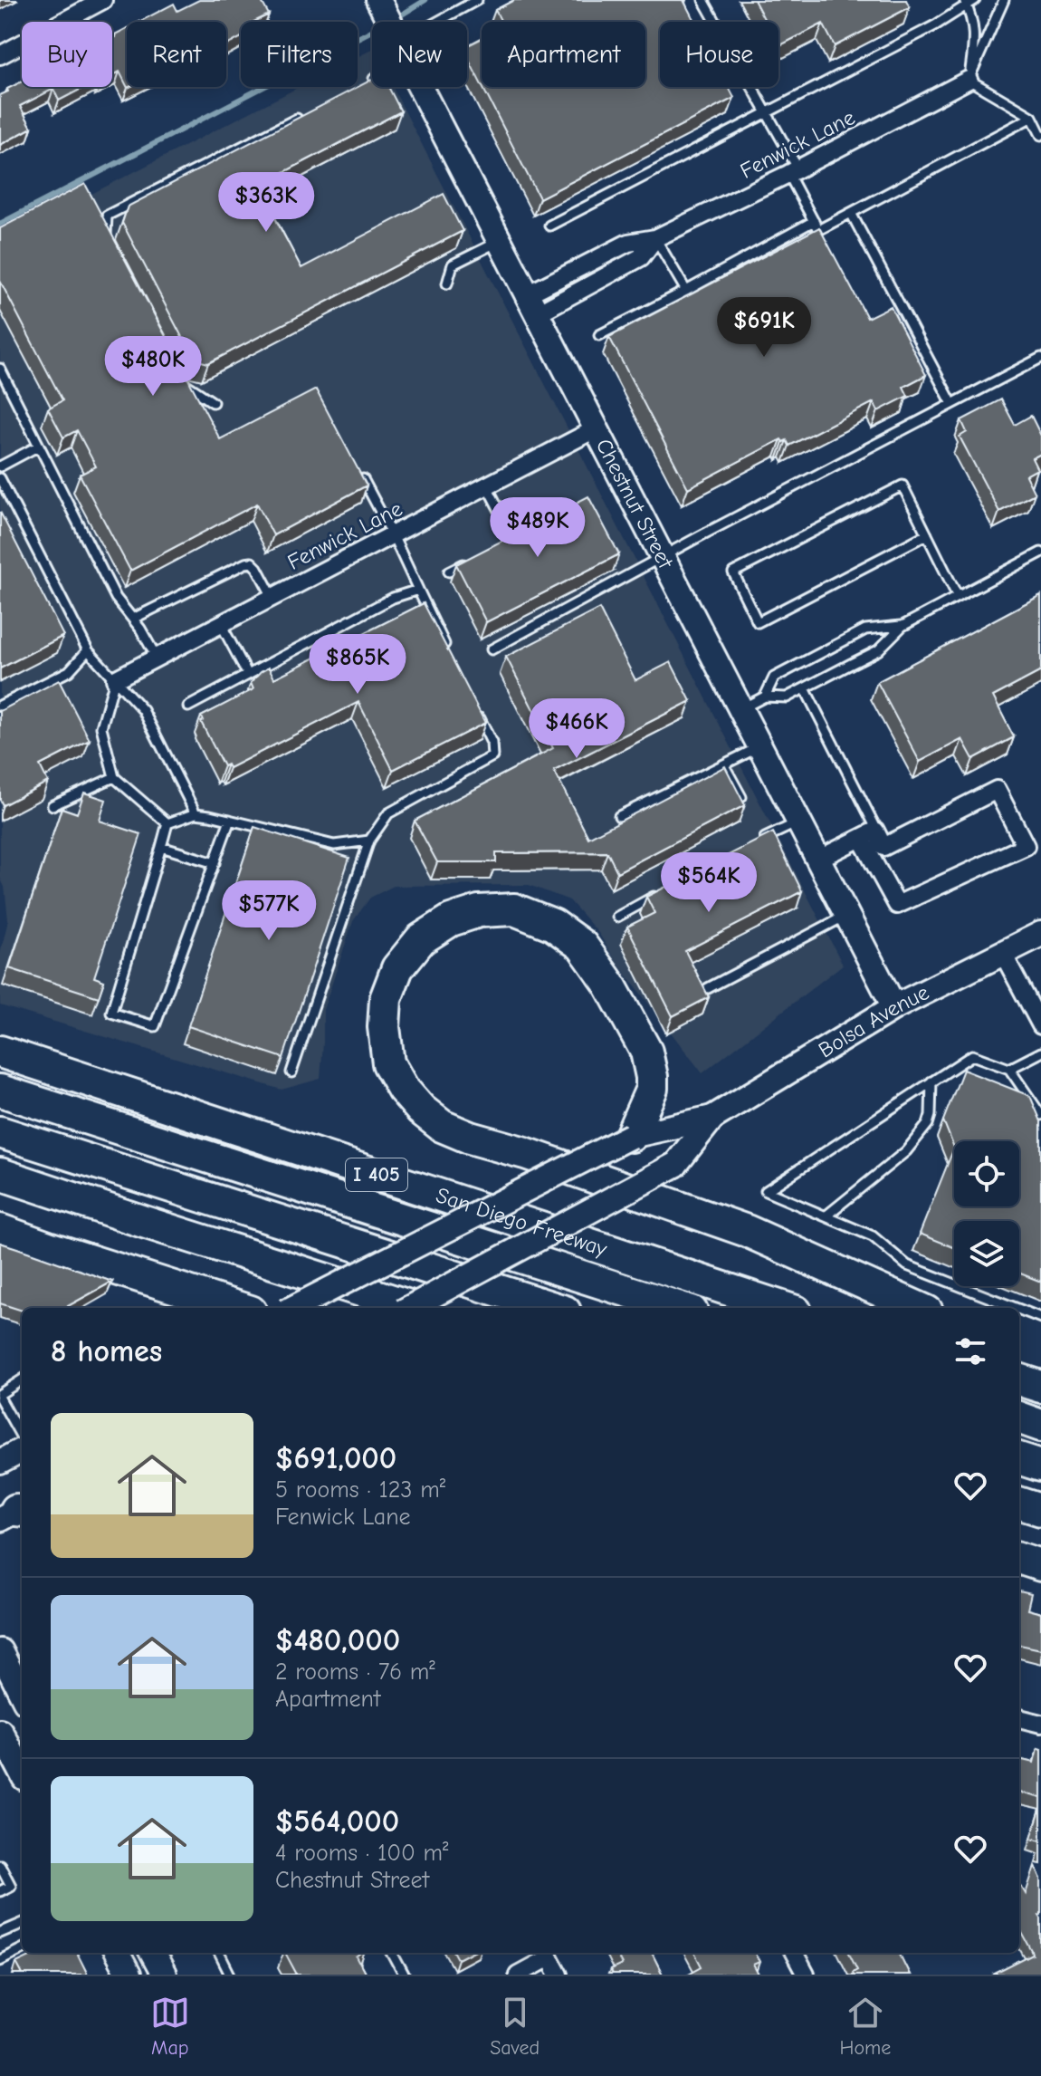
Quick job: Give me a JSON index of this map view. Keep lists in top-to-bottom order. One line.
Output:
{"streets":{"highway":["I 405","San Diego Freeway"],"main road":["Chestnut Street","Bolsa Avenue"],"street":["Fenwick Lane"]},"crossings":[["Fenwick Lane","Chestnut Street"],["Chestnut Street","Bolsa Avenue"]],"page":{"chip":["Buy","Rent","Filters","New","Apartment","House"],"price":["$363K","$691K","$480K","$489K","$865K","$466K","$564K","$577K"],"heading":"8 homes","list":[{"name":"$691,000","note":"5 rooms · 123 m² · Fenwick Lane"},{"name":"$480,000","note":"2 rooms · 76 m² · Apartment"},{"name":"$564,000","note":"4 rooms · 100 m² · Chestnut Street"}],"tabs":["Map","Saved","Home"]}}
